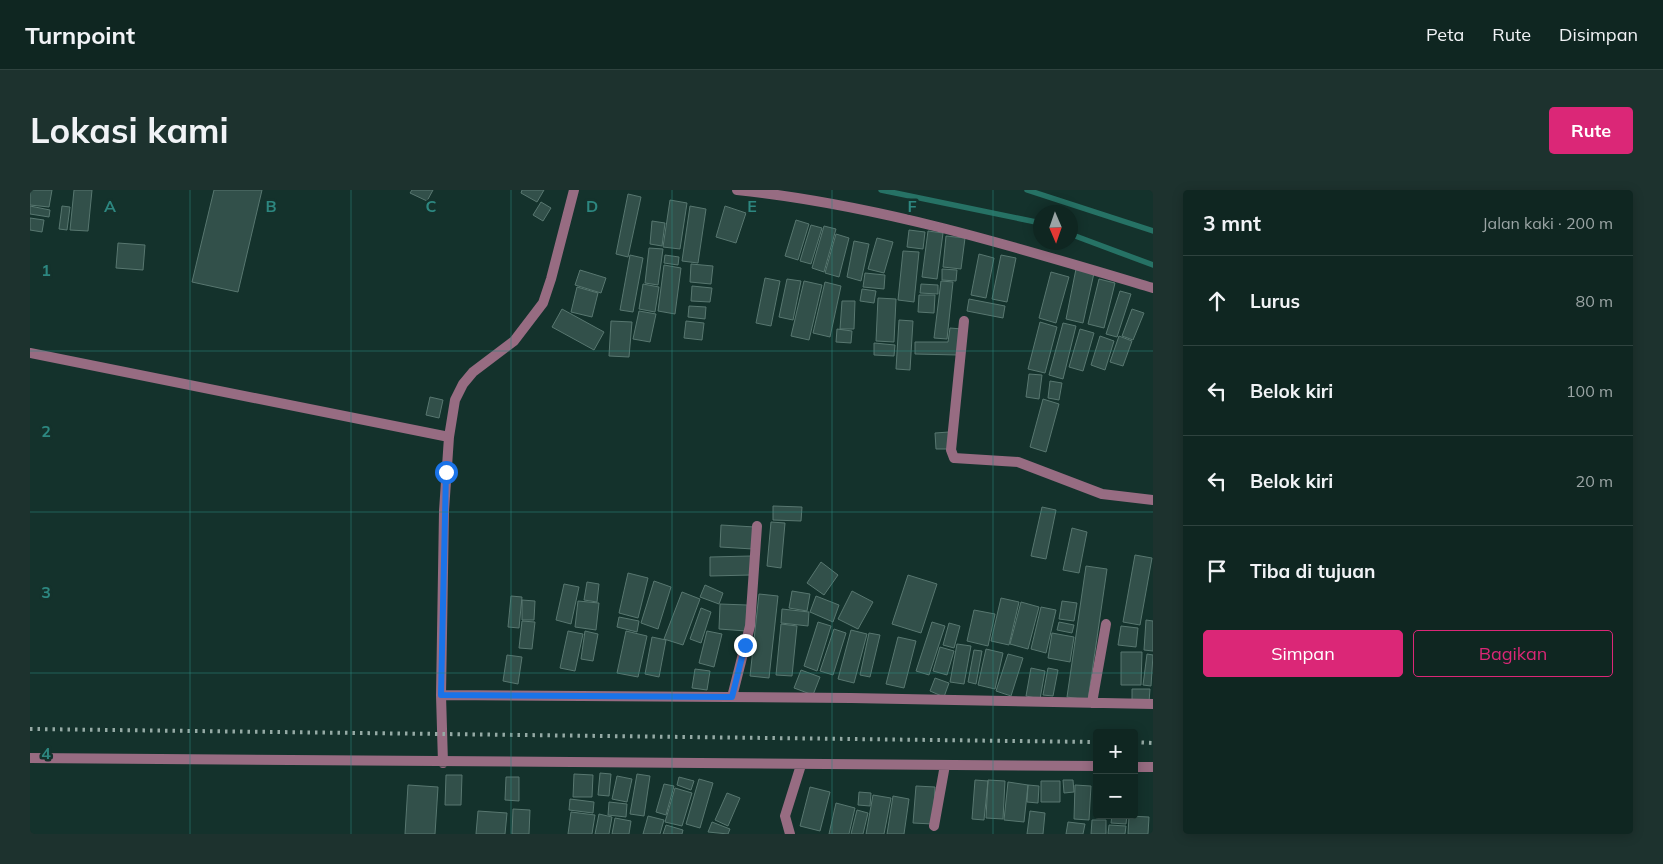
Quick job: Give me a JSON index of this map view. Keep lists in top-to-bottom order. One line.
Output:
{"north":"bottom","page":{"header":"Turnpoint","nav":["Peta","Rute","Disimpan"],"buttons":["Rute",["Simpan","Bagikan"]],"title":"Lokasi kami","heading":["3 mnt","Jalan kaki · 200 m"],"list":[["Lurus","80 m"],["Belok kiri","100 m"],["Belok kiri","20 m"],"Tiba di tujuan"],"map_buttons":["+","−"]},"grid":{"columns":["A","B","C","D","E","F"],"rows":["1","2","3","4"]}}
